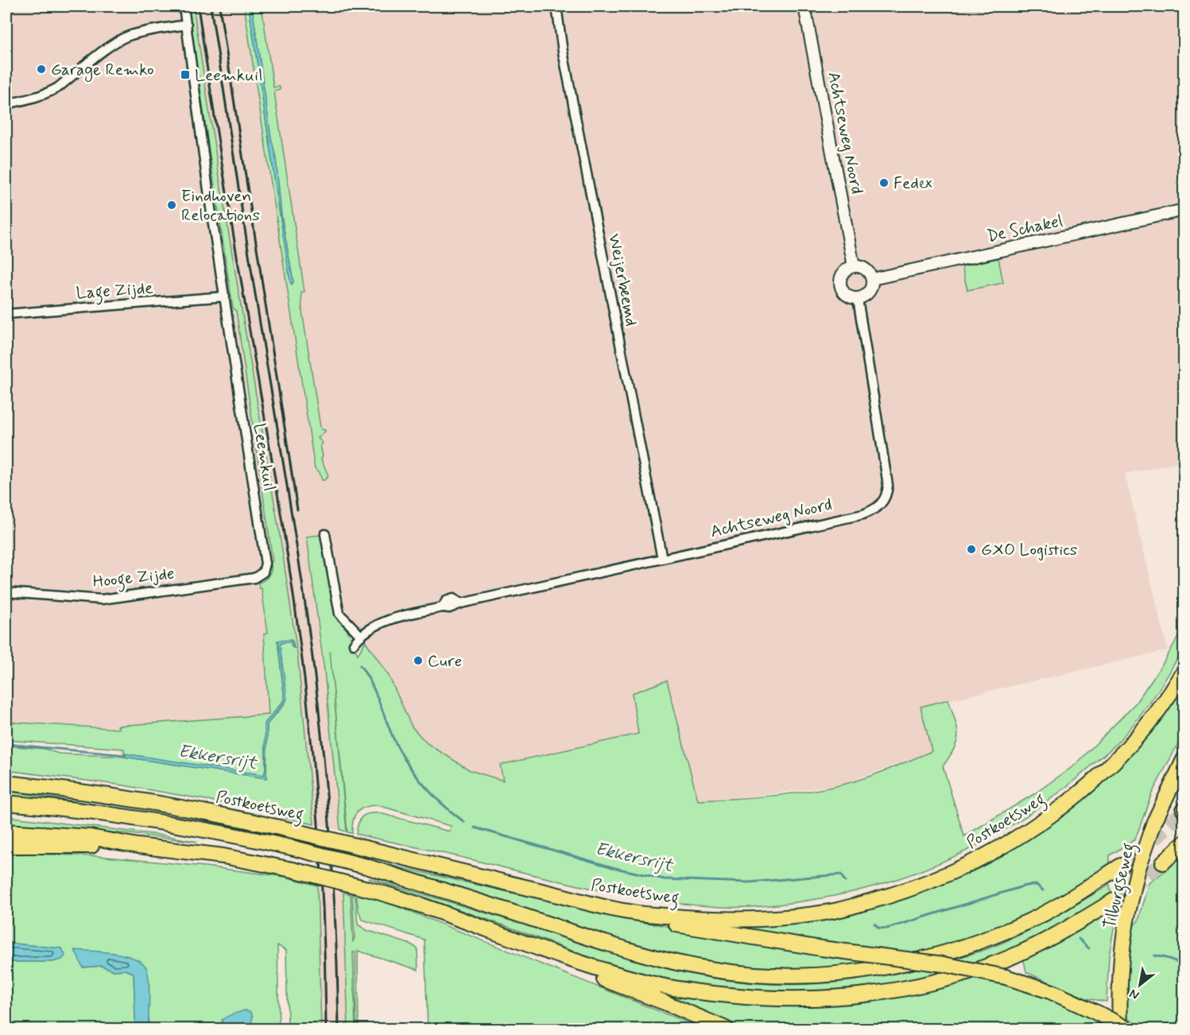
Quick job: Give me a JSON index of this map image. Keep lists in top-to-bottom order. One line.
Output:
{"streets":{"highway":["Postkoetsweg","Tilburgseweg"],"street":["Achtseweg Noord","De Schakel","Weijerbeemd","Lage Zijde","Leemkuil","Hooge Zijde"]},"crossings":[["Achtseweg Noord","De Schakel"],["Achtseweg Noord","Weijerbeemd"],["Lage Zijde","Leemkuil"],["Leemkuil","Hooge Zijde"]],"water":["Ekkersrijt"],"places":{"other":["Garage Remko","Fedex","Eindhoven Relocations","GXO Logistics","Cure"],"transit":["Leemkuil"]},"north":"bottom left"}
